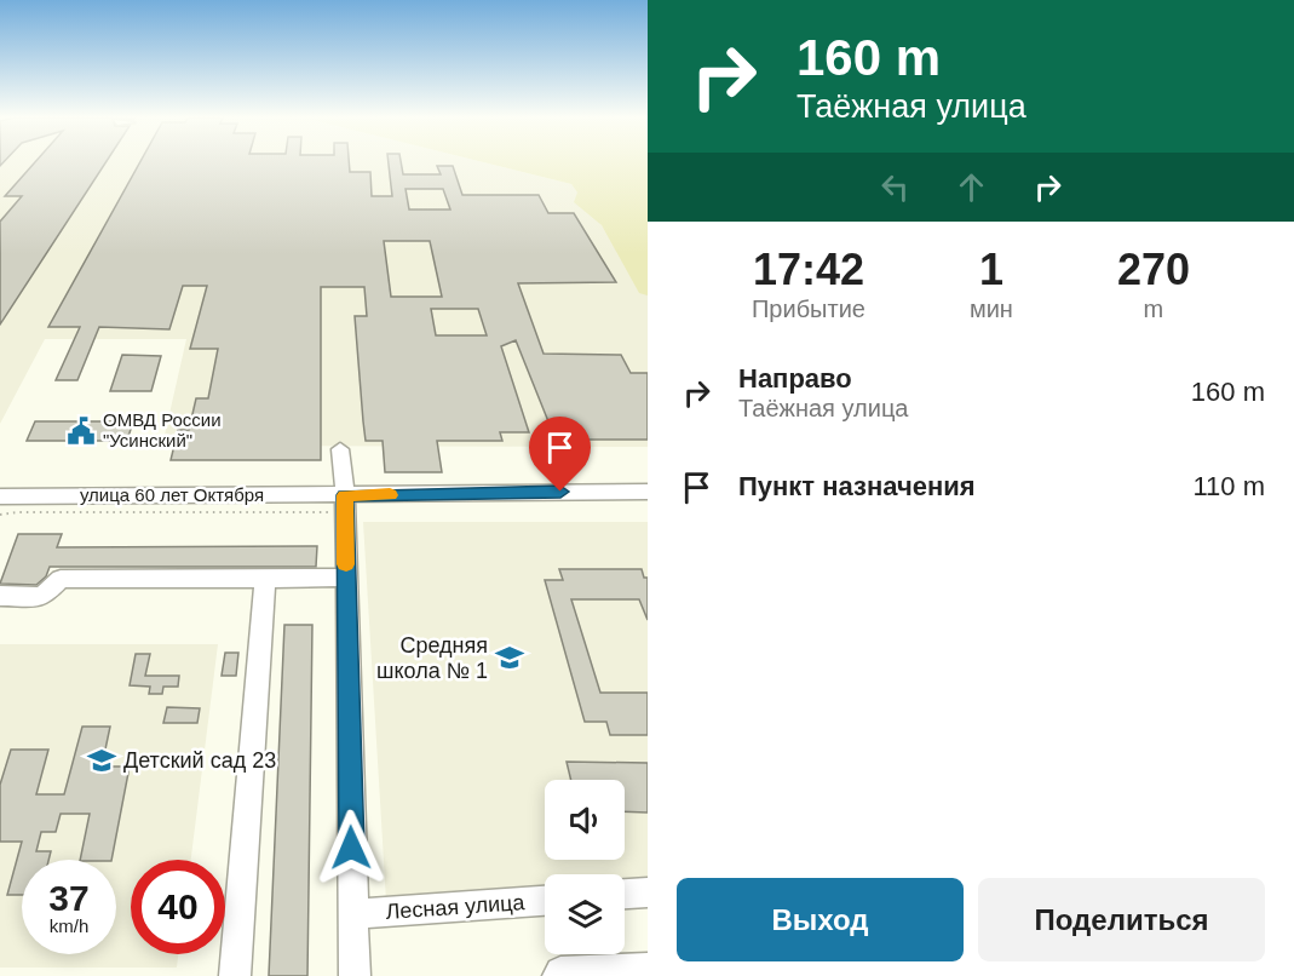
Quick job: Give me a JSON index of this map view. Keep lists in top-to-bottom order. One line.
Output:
{"streets":{"street":["улица 60 лет Октября","Лесная улица"]},"places":{"public building":["ОМВД России \"Усинский\""],"school or university":["Средняя школа № 1","Детский сад 23"]},"page":{"turn":["160 m","Таёжная улица"],"eta":["17:42","Прибытие","1","мин","270","m"],"list":[{"name":"Направо","note":"Таёжная улица","value":"160 m"},{"name":"Пункт назначения","value":"110 m"}],"speed":"37 km/h","limit":"40","buttons":["Выход","Поделиться"]}}
